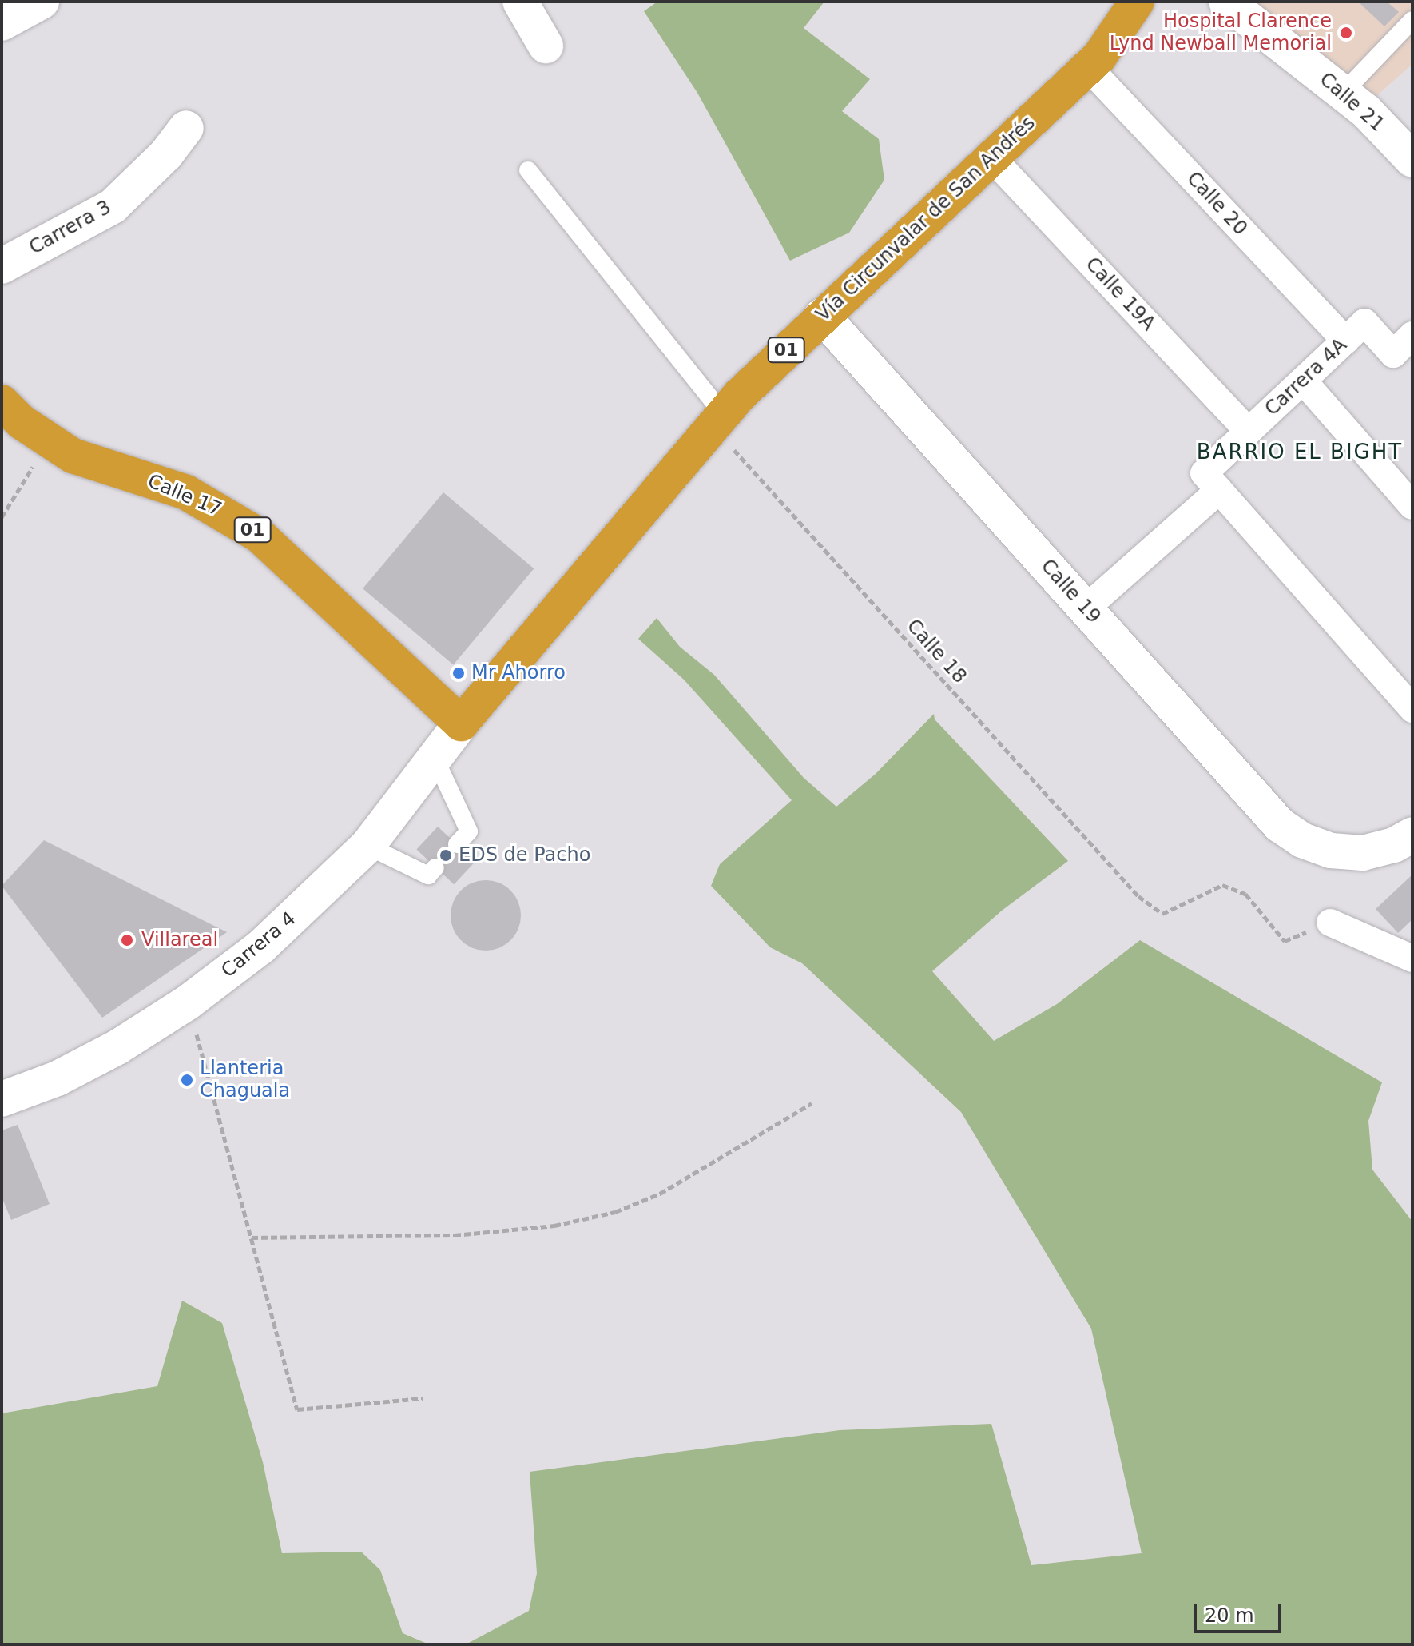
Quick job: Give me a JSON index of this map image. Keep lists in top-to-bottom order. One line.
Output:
{"streets":{"highway":["Vía Circunvalar de San Andrés","01","Calle 17"],"street":["Calle 21","Calle 20","Carrera 3","Calle 19A","Carrera 4A","Calle 19","Carrera 4"],"path":["Calle 18"]},"crossings":[["Calle 20","Vía Circunvalar de San Andrés"],["Calle 20","Carrera 4A"],["Vía Circunvalar de San Andrés","Calle 19A"],["Vía Circunvalar de San Andrés","Calle 17"],["Vía Circunvalar de San Andrés","Calle 19"],["Vía Circunvalar de San Andrés","Calle 18"],["Vía Circunvalar de San Andrés","Carrera 4"],["Calle 19A","Carrera 4A"],["Calle 17","Carrera 4"]],"districts":["BARRIO EL BIGHT"],"places":["Hospital Clarence Lynd Newball Memorial","Mr Ahorro","EDS de Pacho","Villareal","Llanteria Chaguala"],"scale_bar":"20 m"}
